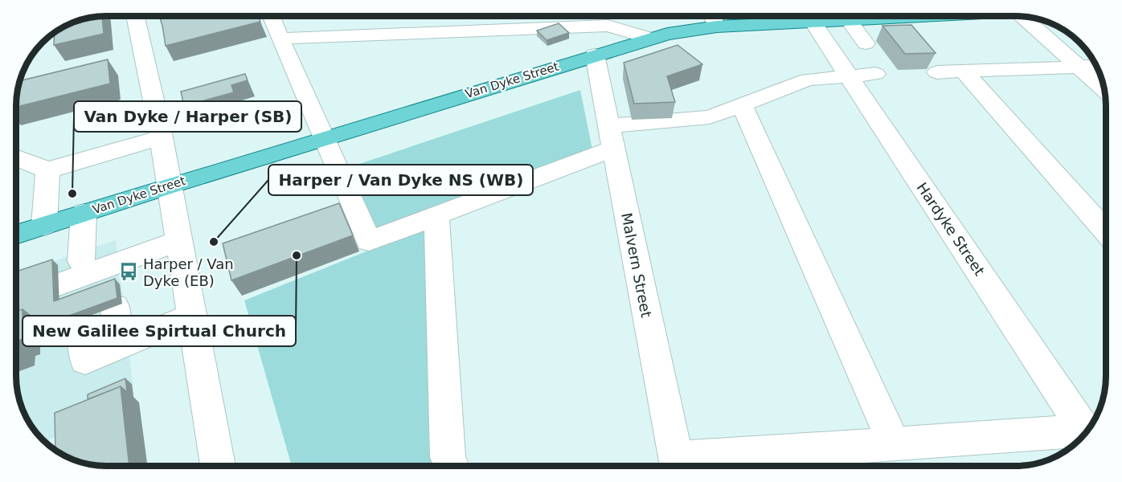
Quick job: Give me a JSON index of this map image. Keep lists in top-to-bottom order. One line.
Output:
{"streets":{"main road":["Van Dyke Street"],"street":["Hardyke Street","Malvern Street"]},"crossings":[["Van Dyke Street","Hardyke Street"],["Van Dyke Street","Malvern Street"]],"places":{"other":["Van Dyke / Harper (SB)","Harper / Van Dyke NS (WB)","New Galilee Spirtual Church"],"bus stop":["Harper / Van Dyke (EB)"]}}
